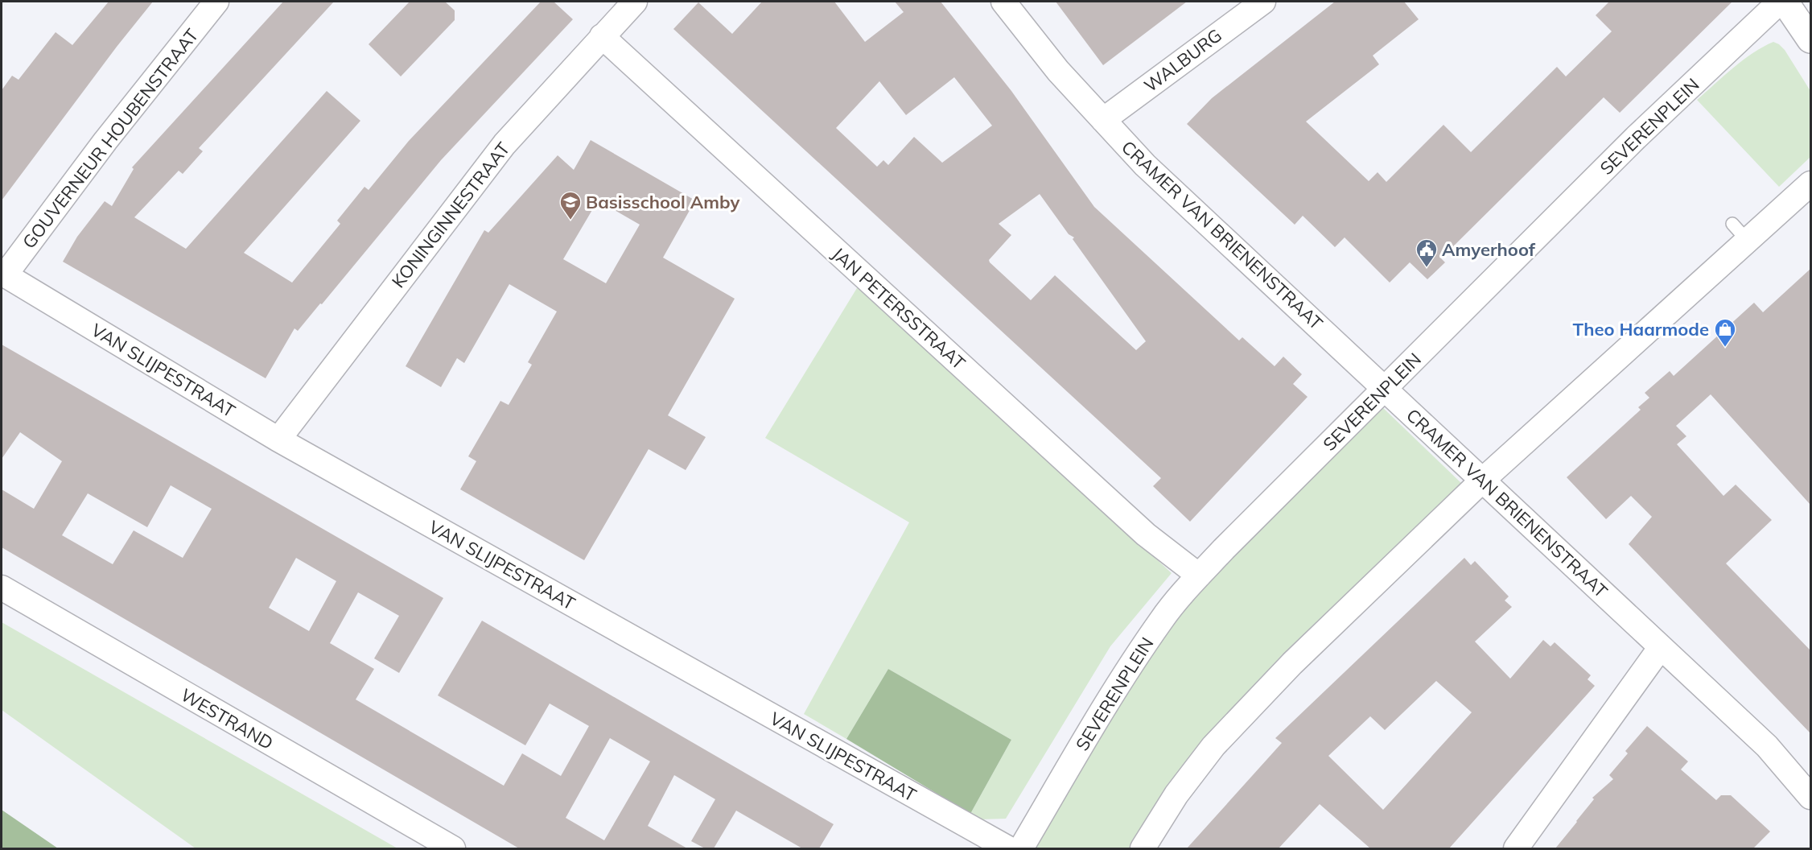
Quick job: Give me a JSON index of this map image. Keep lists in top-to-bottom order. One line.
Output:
{"streets":{"street":["WALBURG","SEVERENPLEIN","GOUVERNEUR HOUBENSTRAAT","KONINGINNESTRAAT","CRAMER VAN BRIENENSTRAAT","JAN PETERSSTRAAT","VAN SLIJPESTRAAT","WESTRAND"]},"crossings":[["WALBURG","CRAMER VAN BRIENENSTRAAT"],["SEVERENPLEIN","CRAMER VAN BRIENENSTRAAT"],["SEVERENPLEIN","JAN PETERSSTRAAT"],["GOUVERNEUR HOUBENSTRAAT","VAN SLIJPESTRAAT"],["KONINGINNESTRAAT","JAN PETERSSTRAAT"],["KONINGINNESTRAAT","VAN SLIJPESTRAAT"]],"places":{"school or university":["Basisschool Amby"],"public building":["Amyerhoof"],"shop":["Theo Haarmode"]}}
